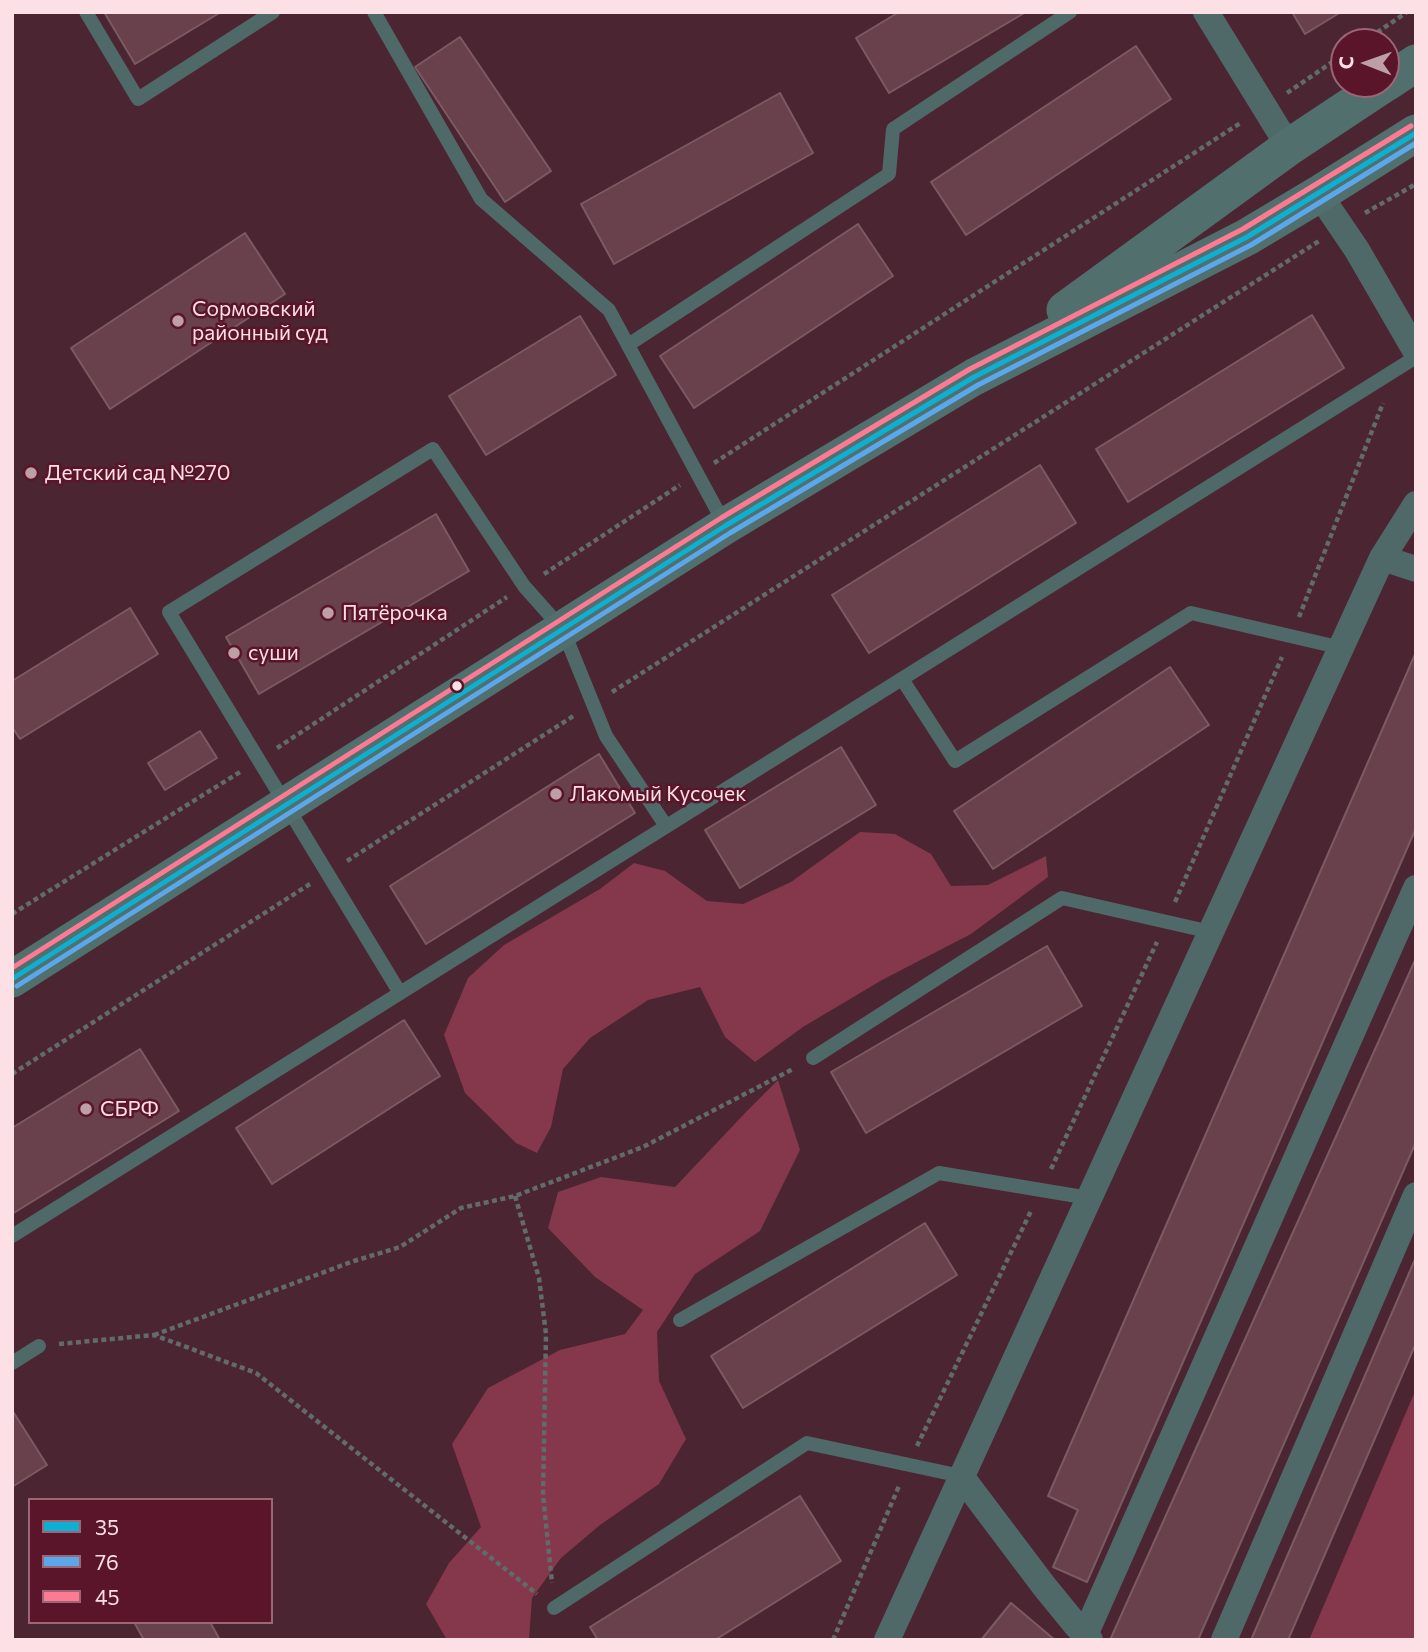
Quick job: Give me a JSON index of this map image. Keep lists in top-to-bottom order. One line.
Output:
{"places":["Сормовский районный суд","Детский сад №270","Пятёрочка","суши","Лакомый Кусочек","СБРФ"],"lines":["transit line 45","transit line 35","transit line 76"],"legend":["35","76","45"],"north":"left"}
